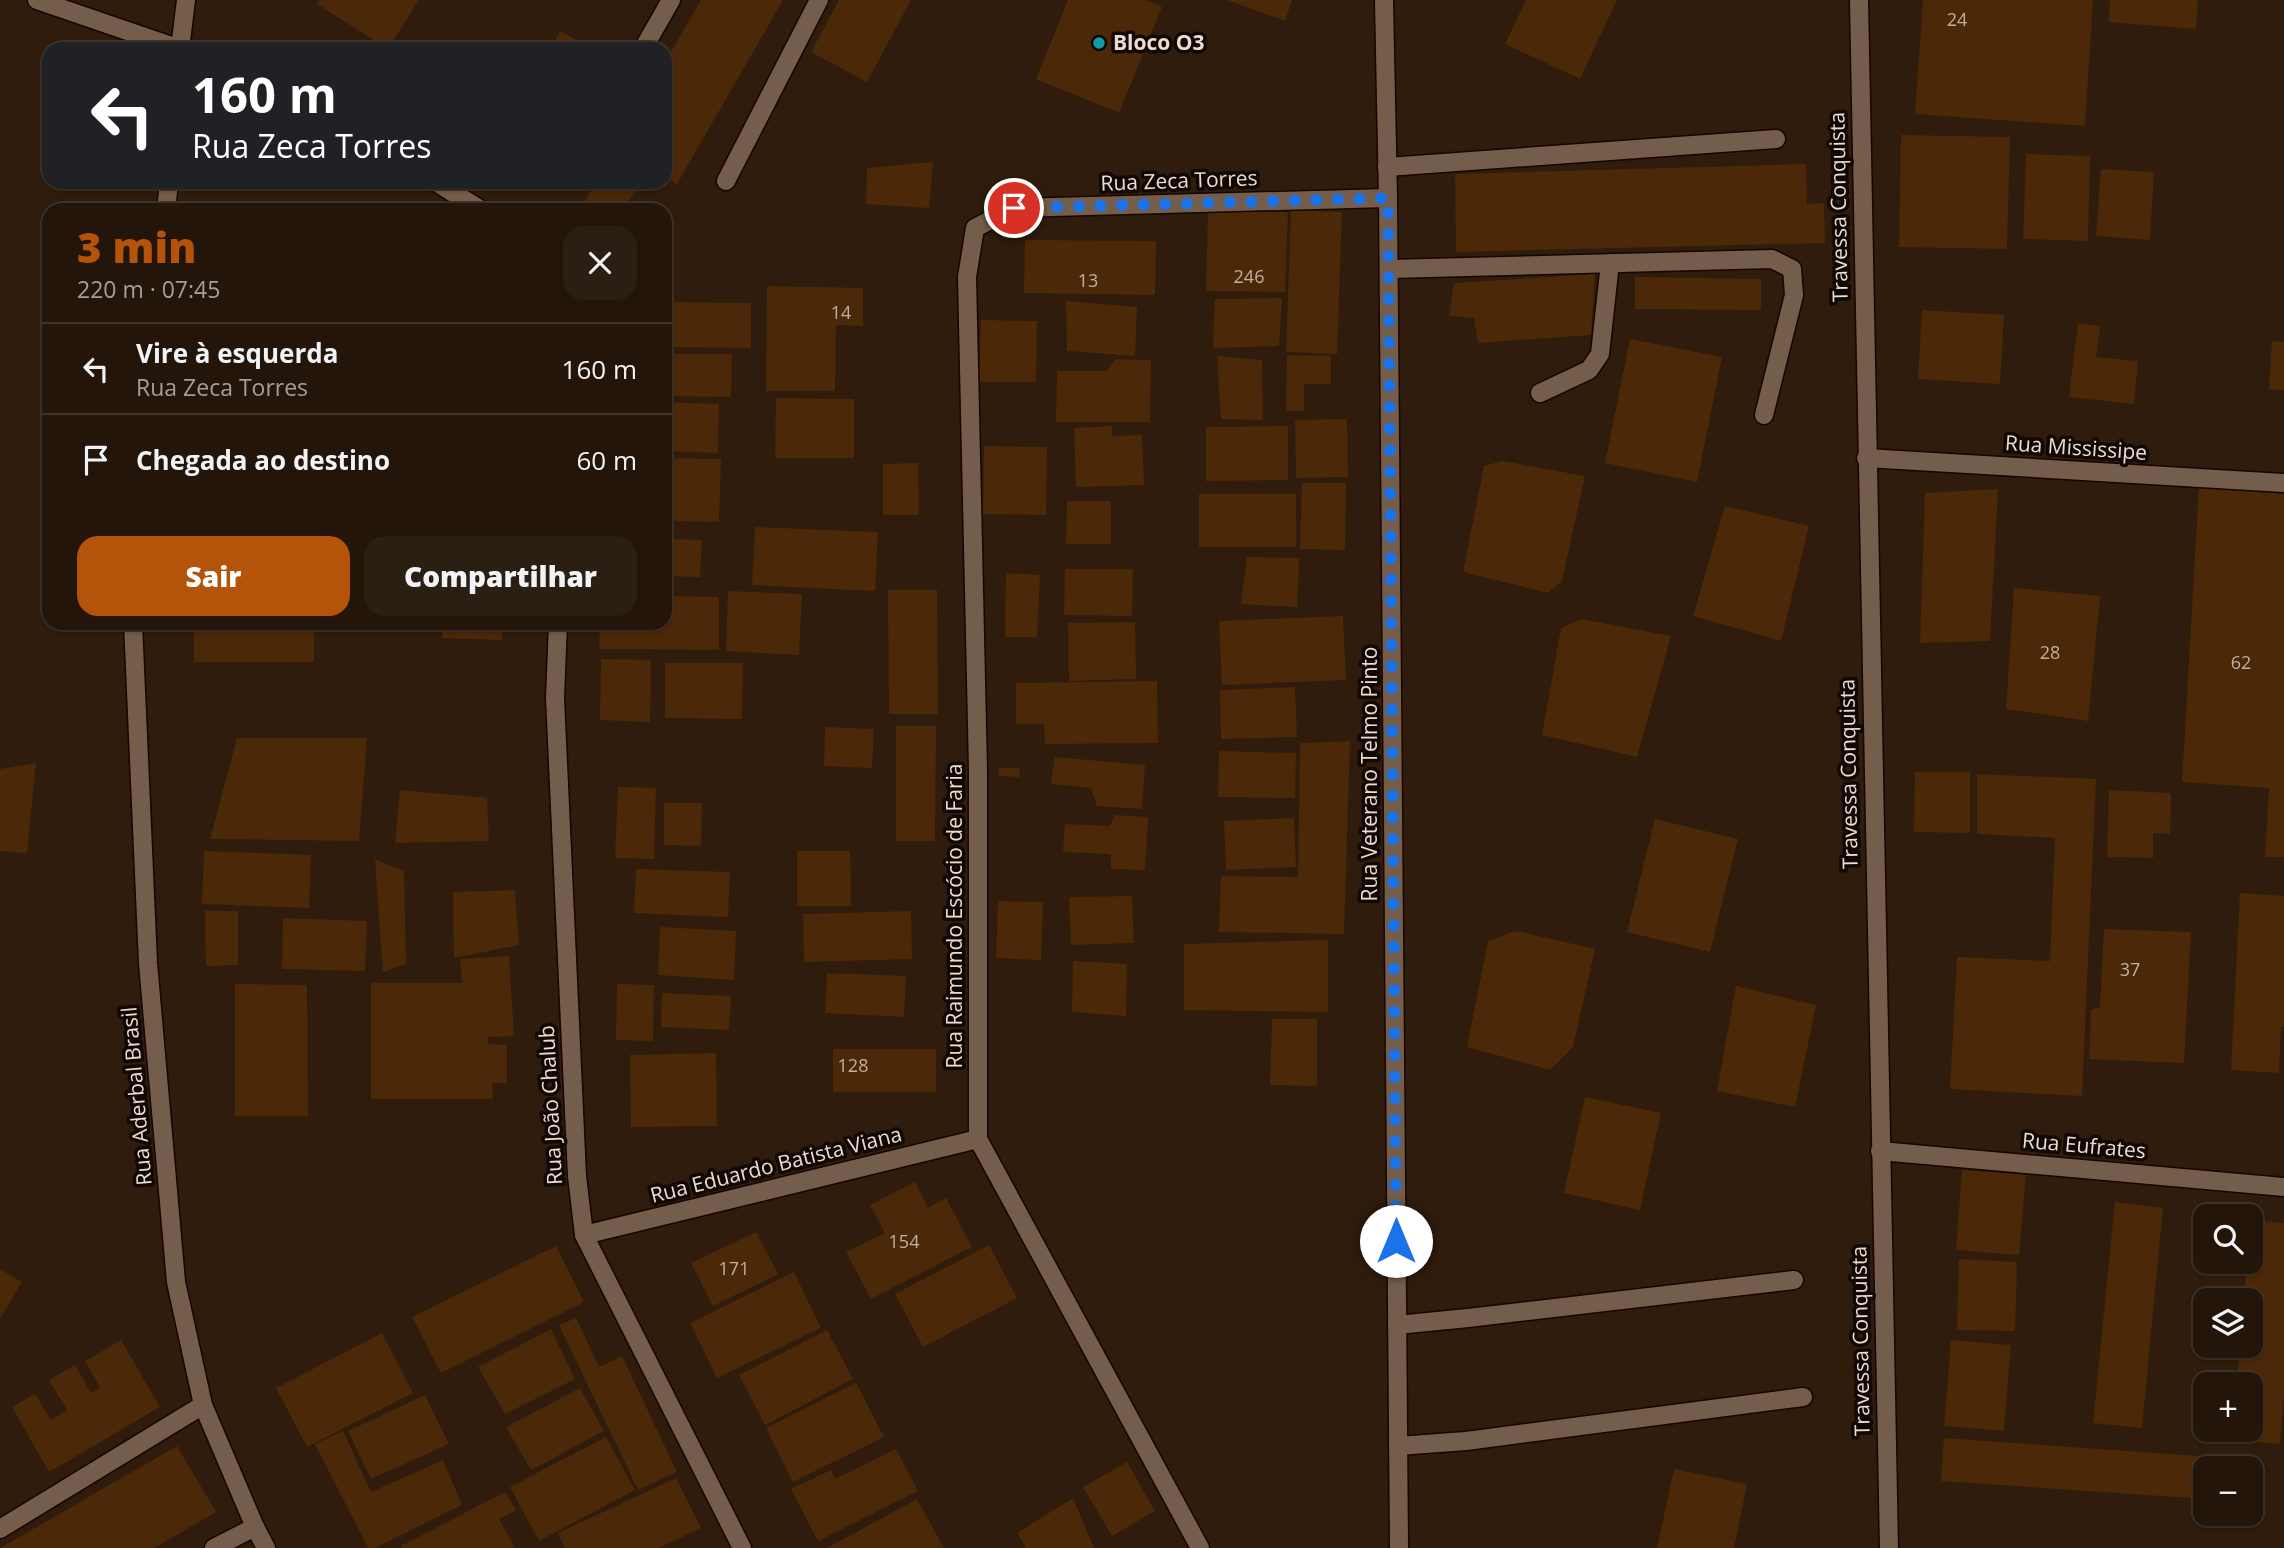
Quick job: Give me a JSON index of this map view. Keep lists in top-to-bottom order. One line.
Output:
{"streets":{"street":["Rua Zeca Torres","Travessa Conquista","Rua Mississipe","Rua Veterano Telmo Pinto","Rua Raimundo Escócio de Faria","Rua Aderbal Brasil","Rua João Chalub","Rua Eufrates","Rua Eduardo Batista Viana"]},"crossings":[["Rua Zeca Torres","Rua Veterano Telmo Pinto"],["Rua Zeca Torres","Rua Raimundo Escócio de Faria"],["Travessa Conquista","Rua Mississipe"],["Travessa Conquista","Rua Eufrates"],["Rua Raimundo Escócio de Faria","Rua Eduardo Batista Viana"],["Rua João Chalub","Rua Eduardo Batista Viana"]],"places":["Bloco O3"],"house_numbers":["24","246","13","14","28","62","37","128","154","171"],"page":{"turn":["160 m","Rua Zeca Torres"],"heading":["3 min","220 m · 07:45"],"list":[{"name":"Vire à esquerda","note":"Rua Zeca Torres","value":"160 m"},{"name":"Chegada ao destino","value":"60 m"}],"buttons":["Sair","Compartilhar"],"map_buttons":["+","−"]}}
